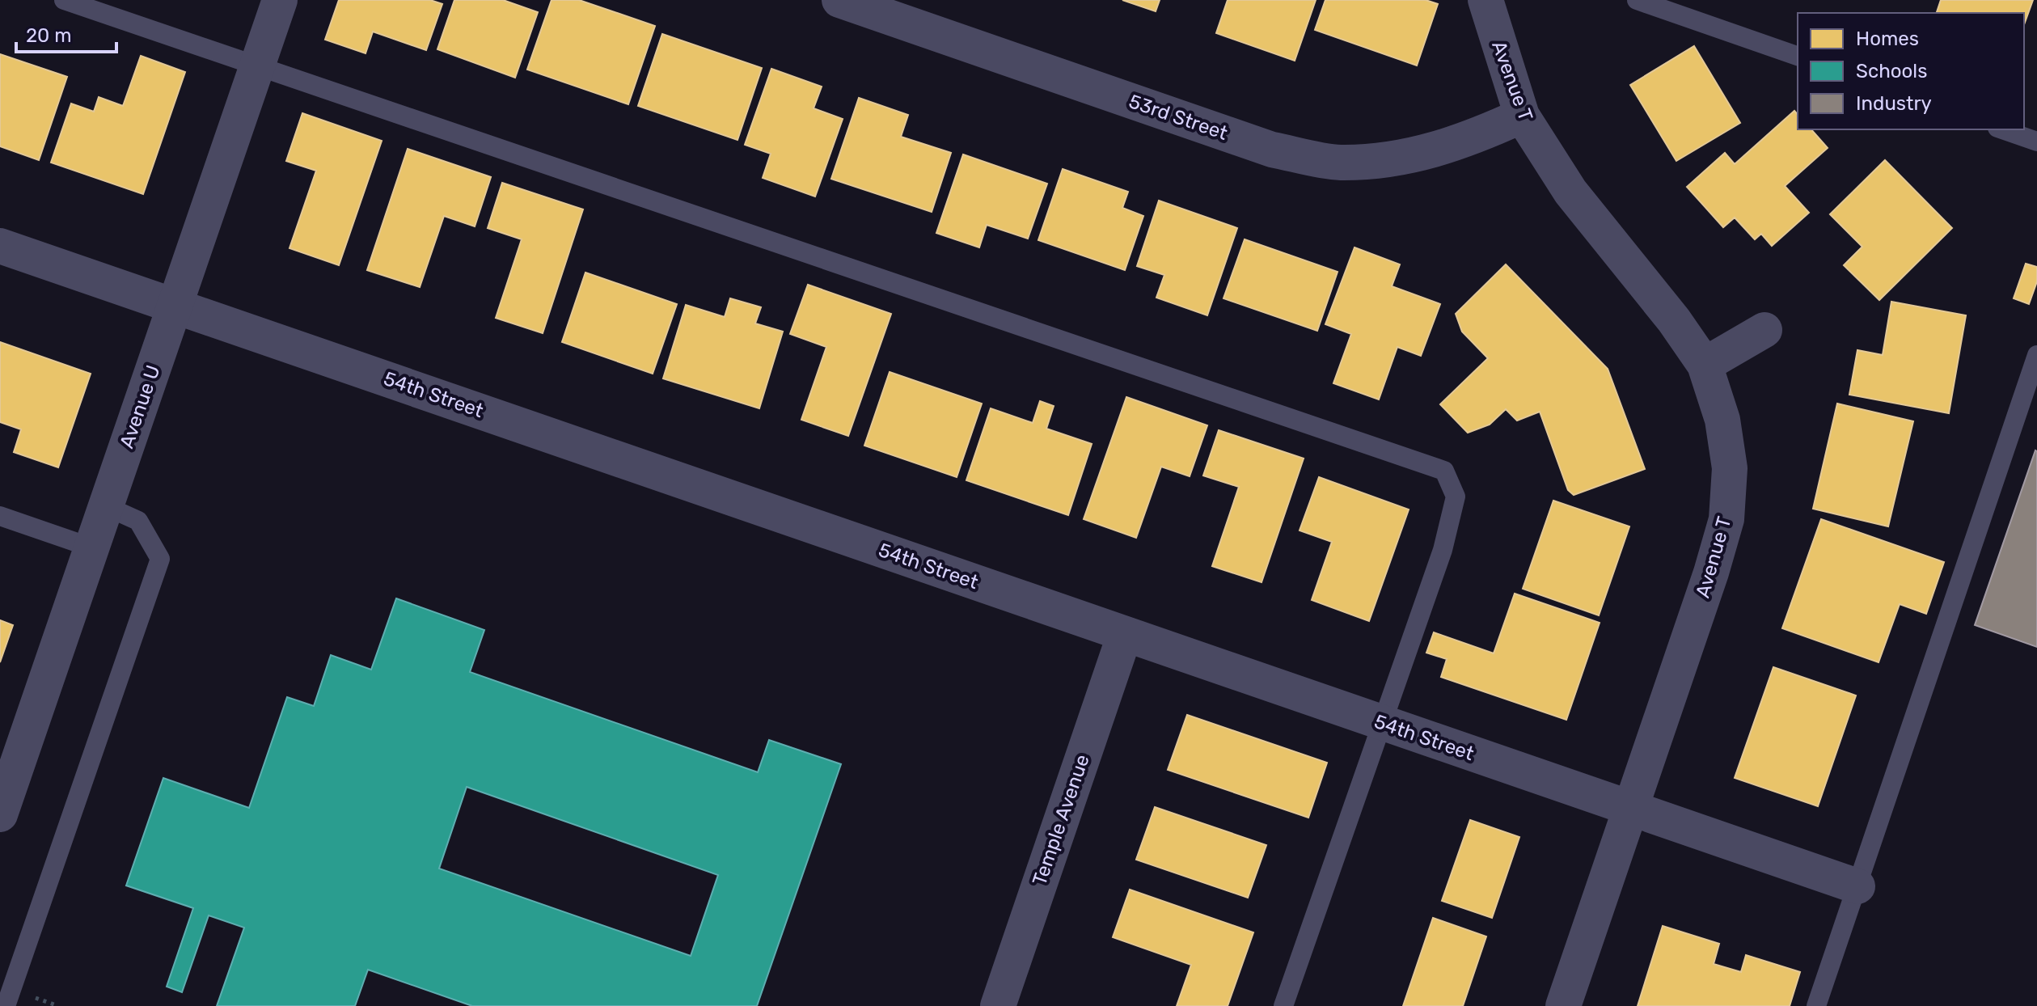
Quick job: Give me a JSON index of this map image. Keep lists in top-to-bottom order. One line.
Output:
{"streets":{"street":["Avenue T","53rd Street","54th Street","Avenue U","Temple Avenue"]},"crossings":[["Avenue T","53rd Street"],["Avenue T","54th Street"],["54th Street","Avenue U"],["54th Street","Temple Avenue"]],"legend":["Homes","Schools","Industry"],"scale_bar":"20 m"}
